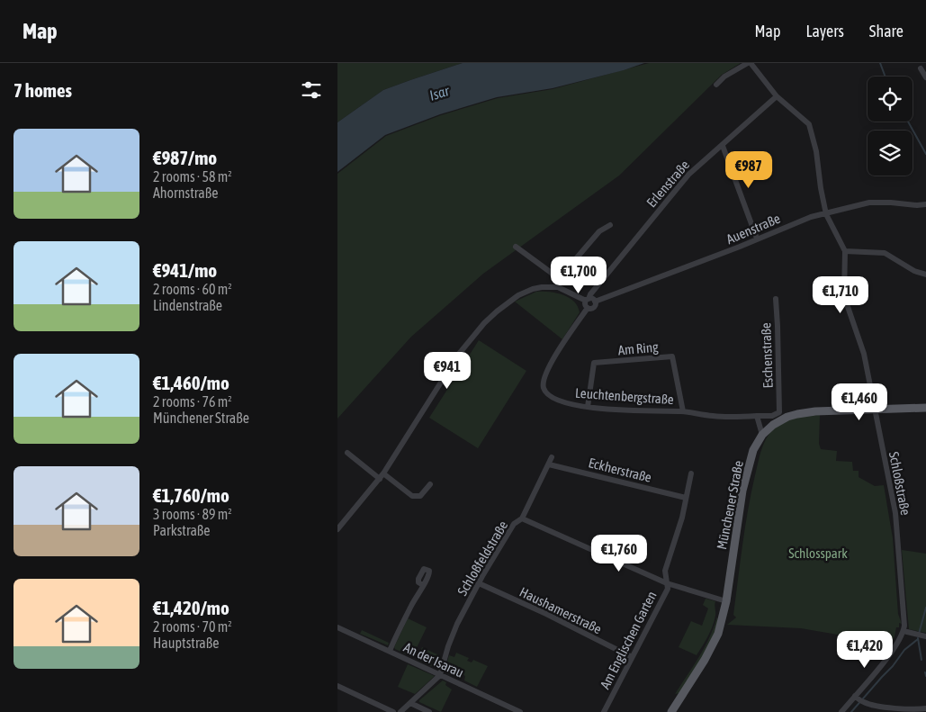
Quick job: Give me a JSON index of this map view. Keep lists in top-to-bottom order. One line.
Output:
{"streets":{"main road":["Münchener Straße"],"street":["Erlenstraße","Auenstraße","Am Ring","Eschenstraße","Leuchtenbergstraße","Eckherstraße","Schloßstraße","Schloßfeldstraße","Haushamerstraße","Am Englischen Garten","An der Isarau"]},"crossings":[["Erlenstraße","Auenstraße"],["Erlenstraße","Leuchtenbergstraße"],["Erlenstraße","Schloßstraße"],["Auenstraße","Leuchtenbergstraße"],["Auenstraße","Schloßstraße"],["Am Ring","Leuchtenbergstraße"],["Eckherstraße","Schloßfeldstraße"],["Eckherstraße","Am Englischen Garten"],["Schloßstraße","Münchener Straße"],["Schloßfeldstraße","Haushamerstraße"],["Schloßfeldstraße","An der Isarau"],["Haushamerstraße","Am Englischen Garten"]],"water":["Isar"],"parks":["Schlosspark"],"page":{"header":"Map","nav":["Map","Layers","Share"],"heading":"7 homes","list":[{"name":"€987/mo","note":"2 rooms · 58 m² · Ahornstraße"},{"name":"€941/mo","note":"2 rooms · 60 m² · Lindenstraße"},{"name":"€1,460/mo","note":"2 rooms · 76 m² · Münchener Straße"},{"name":"€1,760/mo","note":"3 rooms · 89 m² · Parkstraße"},{"name":"€1,420/mo","note":"2 rooms · 70 m² · Hauptstraße"}],"price":["€987","€1,700","€1,710","€941","€1,460","€1,760","€1,420"]}}
